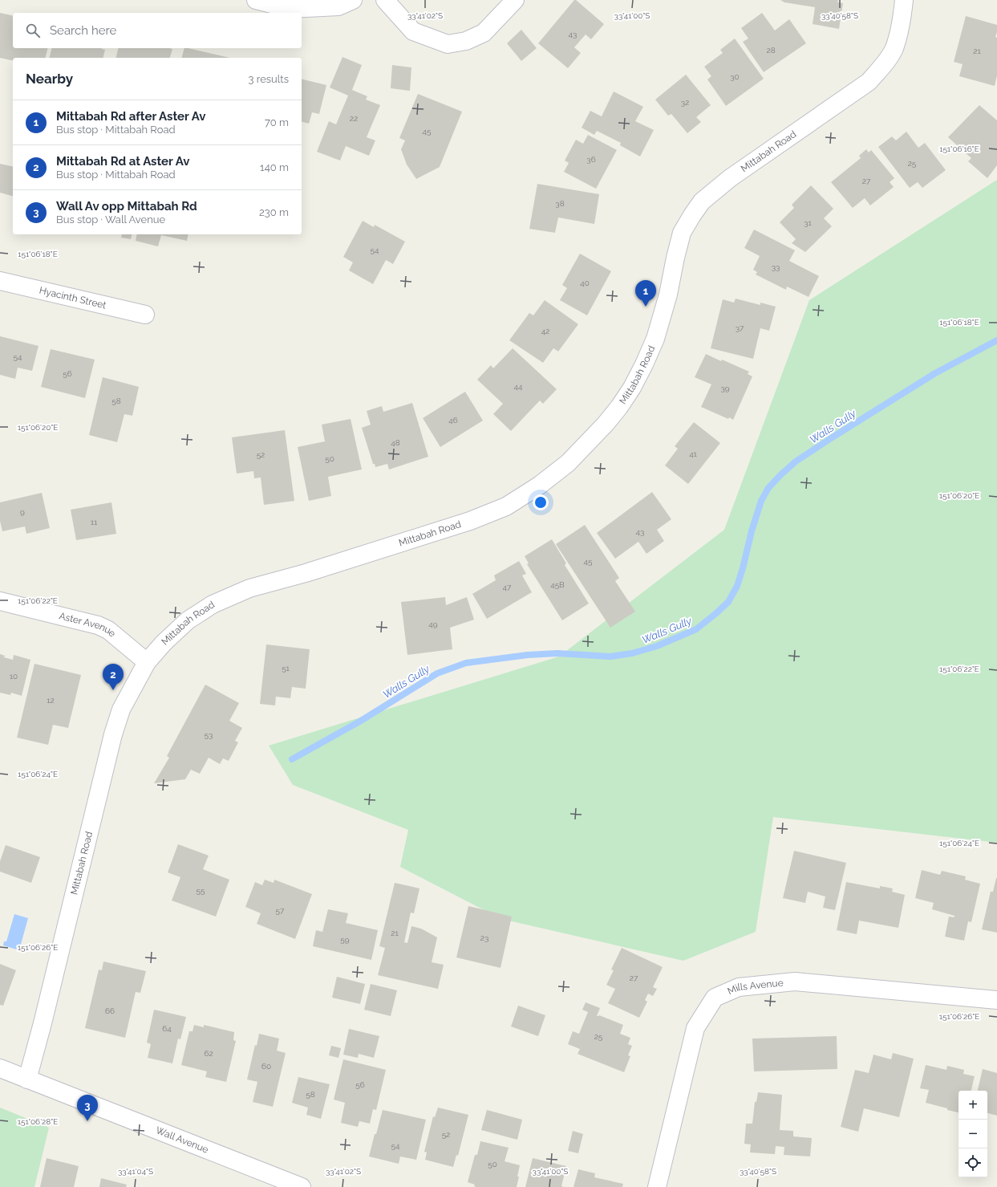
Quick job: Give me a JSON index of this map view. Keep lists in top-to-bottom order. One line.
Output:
{"streets":{"street":["Mittabah Road","Hyacinth Street","Aster Avenue","Mills Avenue","Wall Avenue"]},"crossings":[["Mittabah Road","Aster Avenue"],["Mittabah Road","Wall Avenue"]],"water":["Walls Gully"],"house_numbers":["43","28","21","30","32","22","45","36","25","27","38","31","54","33","40","37","42","54","56","44","39","58","46","48","41","52","50","9","11","43","45","45B","47","49","51","10","12","53","55","57","21","23","59","27","66","64","25","62","60","56","58","52","54","50"],"page":{"search":"Search here","heading":["Nearby","3 results"],"list":[{"mark":"1","name":"Mittabah Rd after Aster Av","note":"Bus stop · Mittabah Road","value":"70 m"},{"mark":"2","name":"Mittabah Rd at Aster Av","note":"Bus stop · Mittabah Road","value":"140 m"},{"mark":"3","name":"Wall Av opp Mittabah Rd","note":"Bus stop · Wall Avenue","value":"230 m"}],"pins":["1","2","3"],"map_buttons":["+","−"]},"coordinates":["33°41'02\"S","33°41'00\"S","33°40'58\"S","151°06'16\"E","151°06'18\"E","151°06'20\"E","151°06'22\"E","151°06'24\"E","151°06'26\"E","151°06'28\"E","33°41'04\"S"]}
